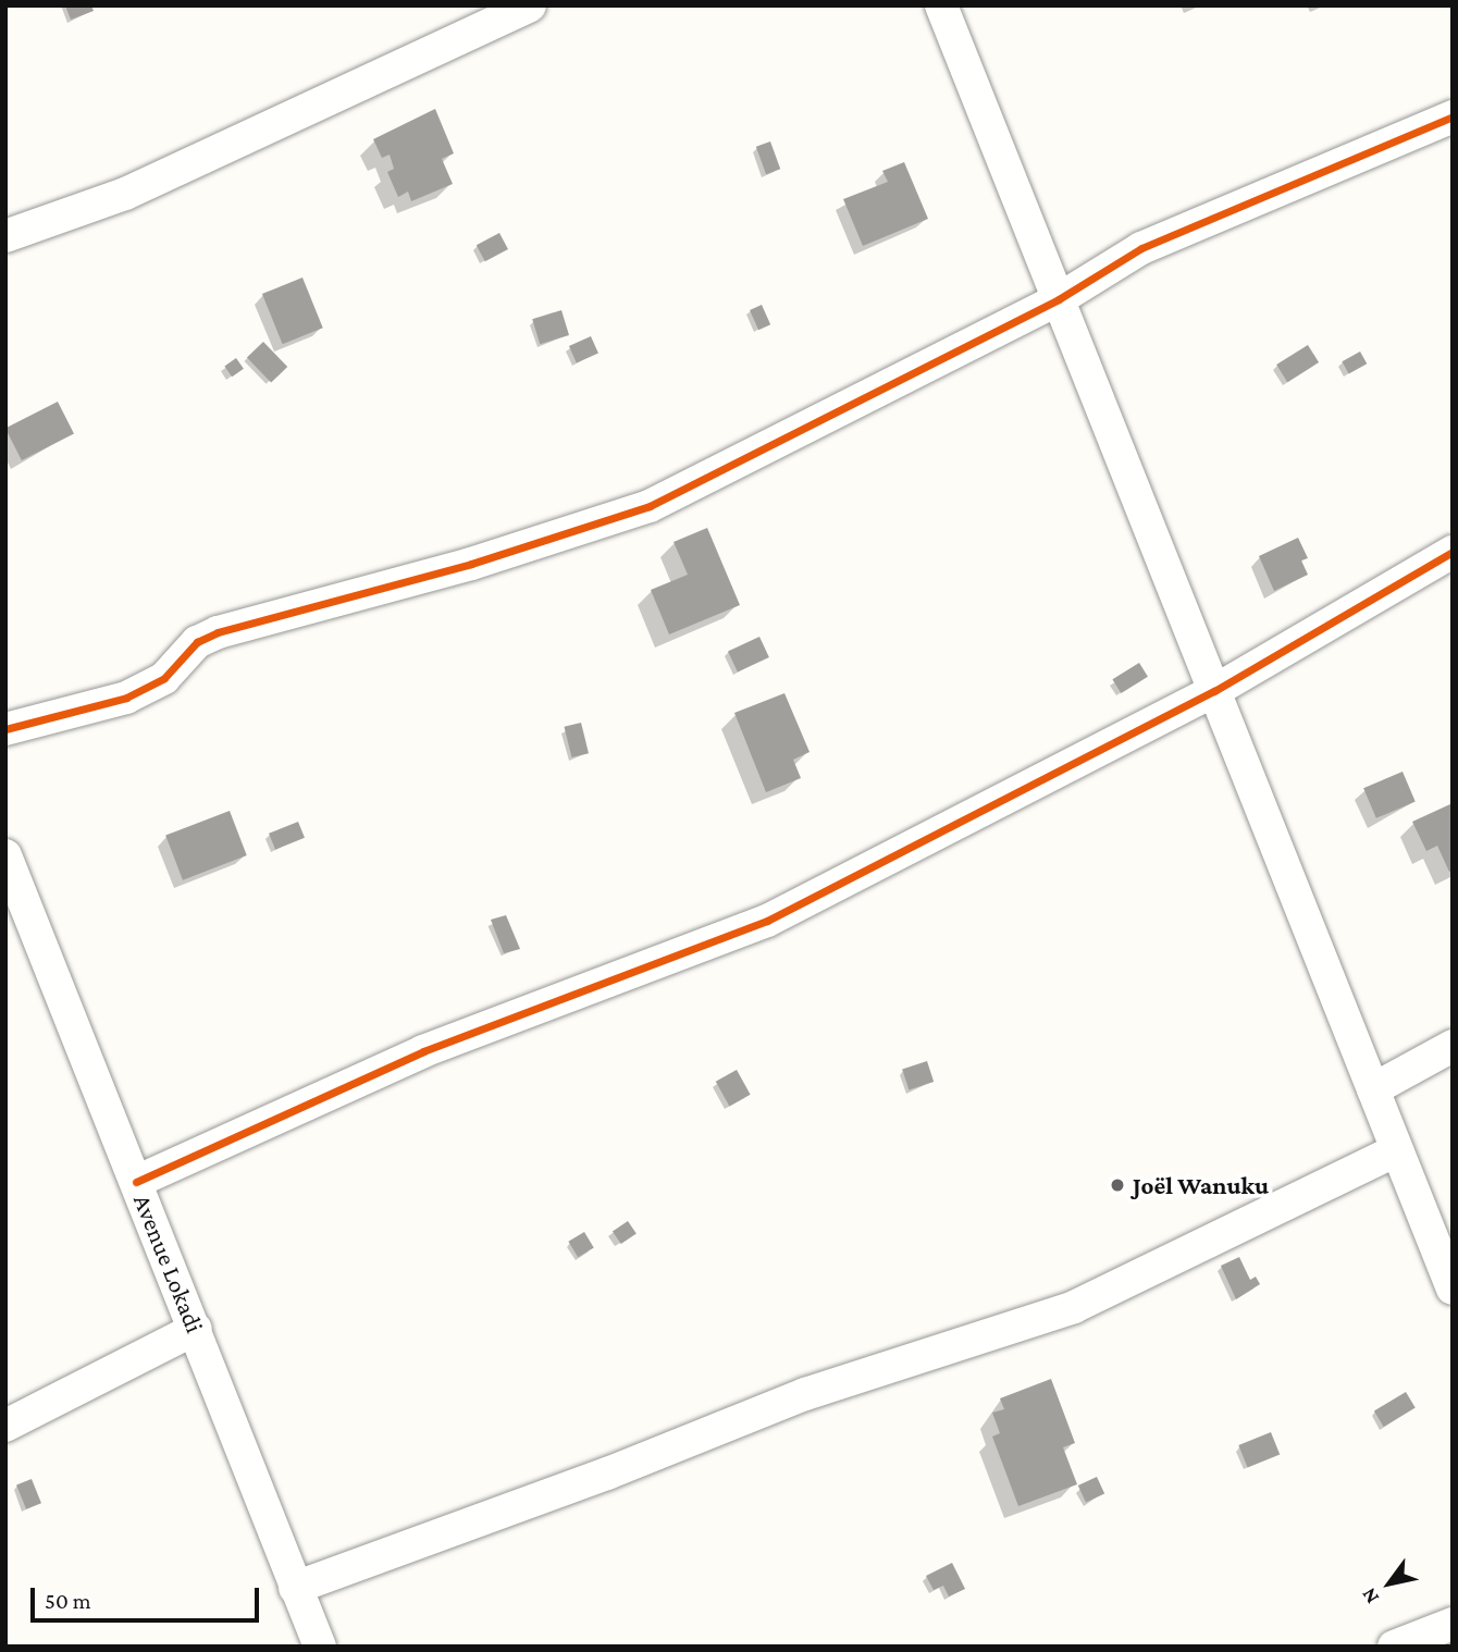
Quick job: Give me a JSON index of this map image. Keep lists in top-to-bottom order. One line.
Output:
{"streets":{"street":["Avenue Lokadi"]},"places":["Joël Wanuku"],"scale_bar":"50 m","north":"bottom left"}
